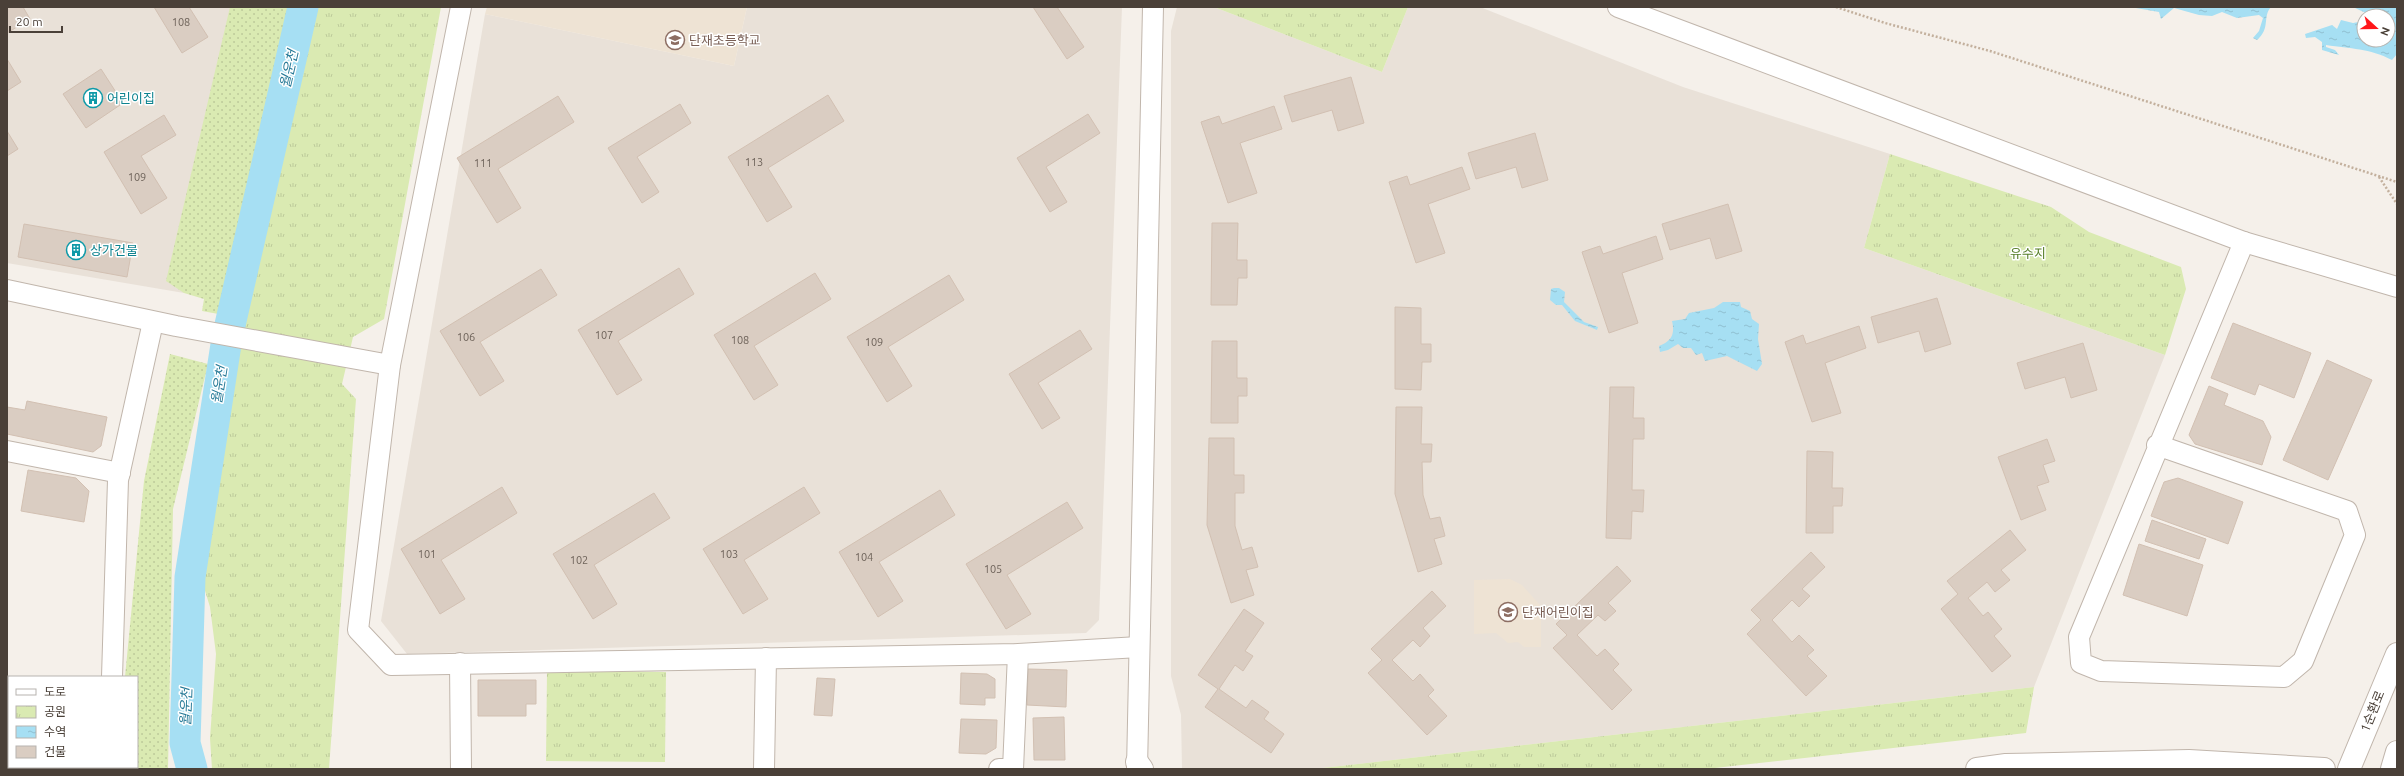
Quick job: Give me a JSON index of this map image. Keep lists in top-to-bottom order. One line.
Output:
{"streets":{"street":["1순환로"]},"water":["월운천"],"parks":["유수지"],"places":{"school or university":["단재초등학교","단재어린이집"],"building":["어린이집","상가건물"]},"house_numbers":["108","113","111","109","107","106","108","109","101","103","104","102","105"],"legend":["도로","공원","수역","건물"],"scale_bar":"20 m","north":"right"}
